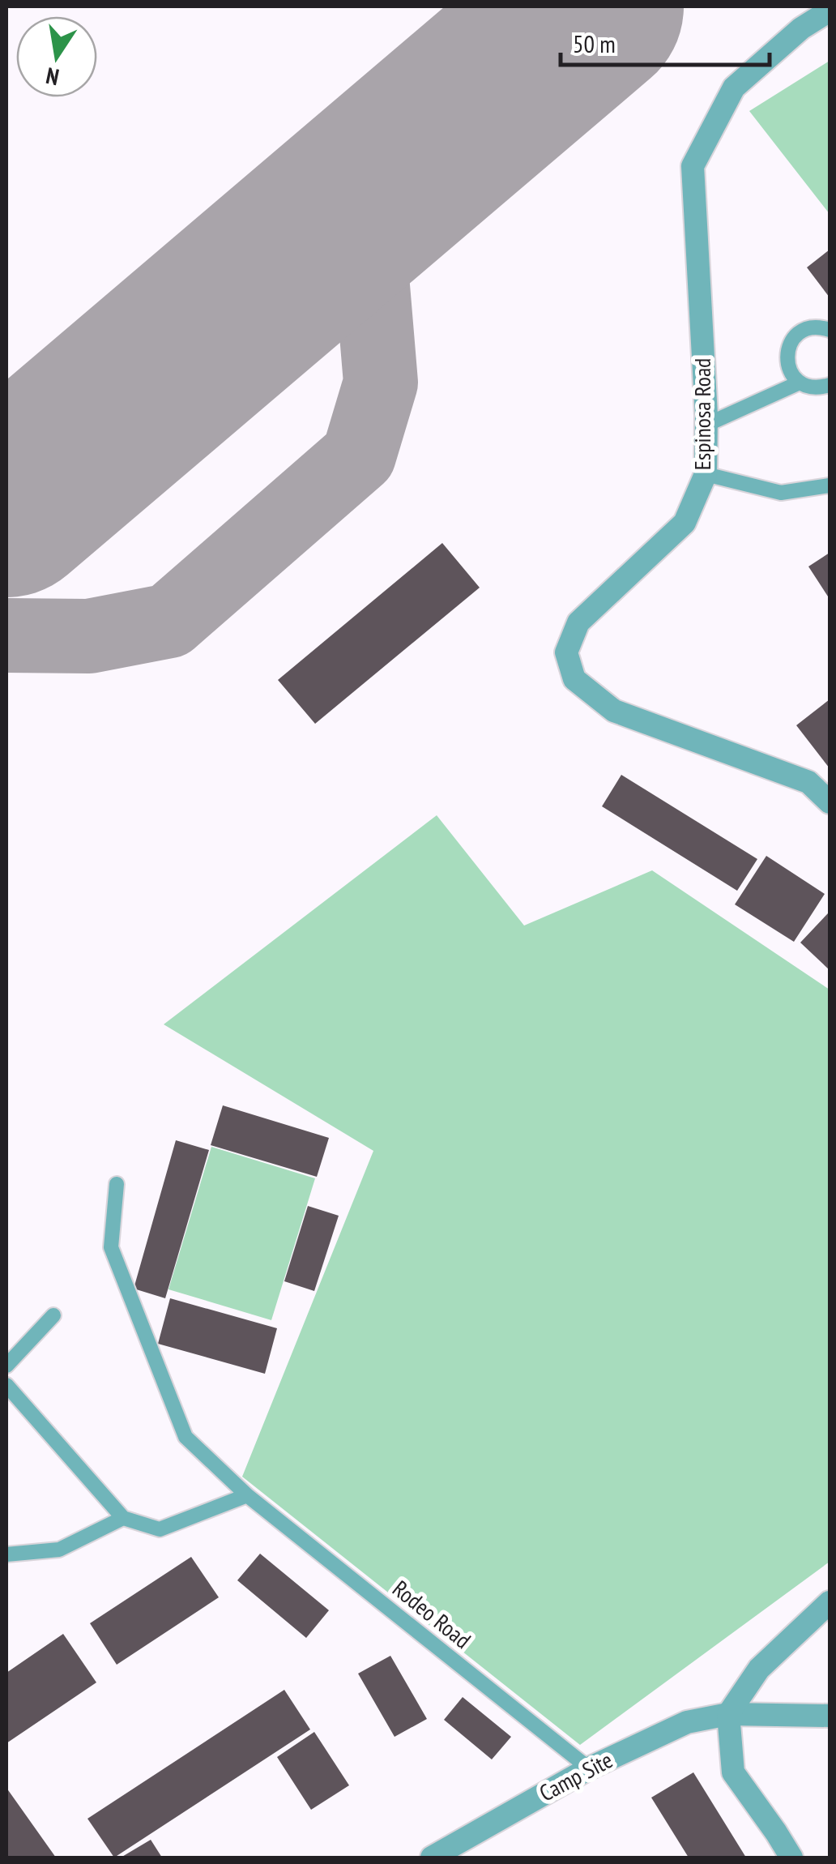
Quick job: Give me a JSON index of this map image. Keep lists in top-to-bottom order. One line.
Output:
{"streets":{"street":["Espinosa Road","Camp Site"],"lane":["Rodeo Road"]},"crossings":[["Rodeo Road","Camp Site"]],"scale_bar":"50 m","north":"bottom"}
